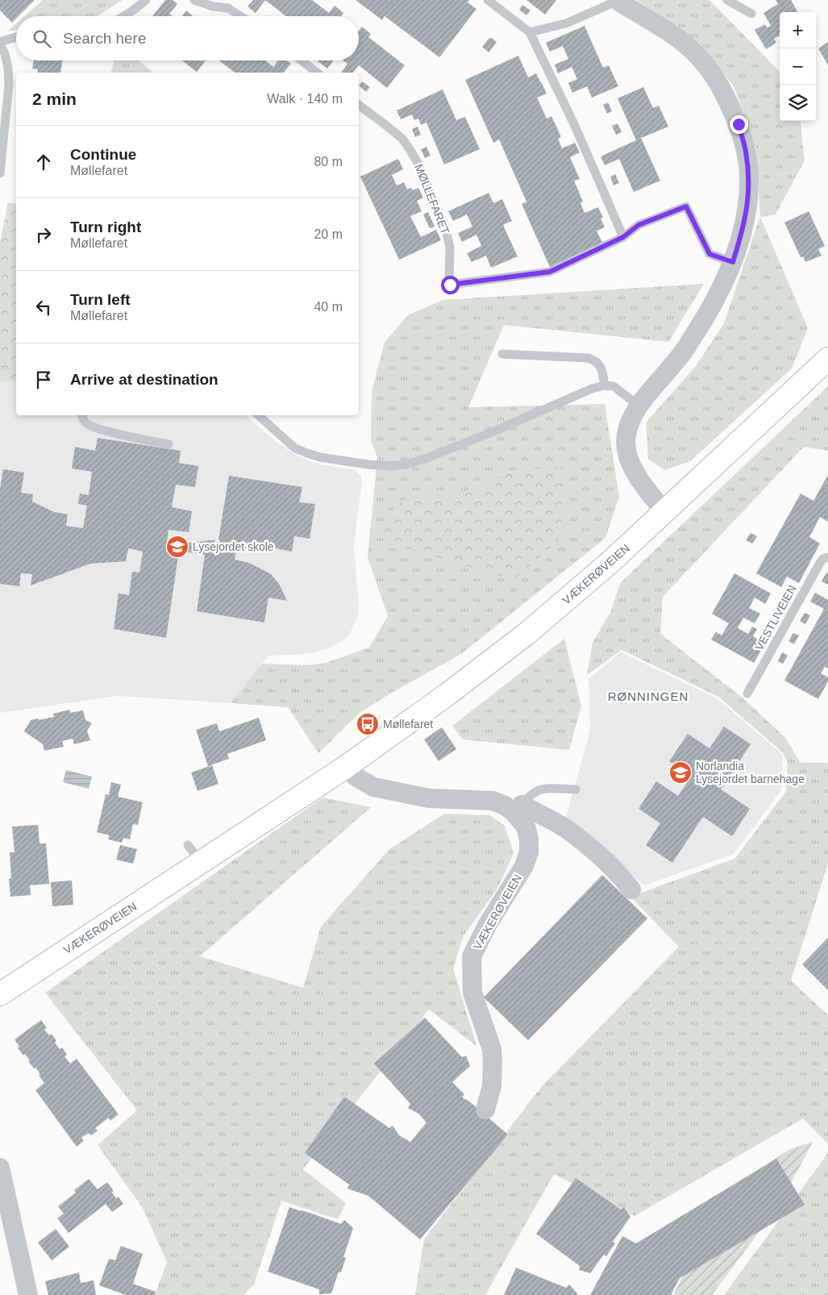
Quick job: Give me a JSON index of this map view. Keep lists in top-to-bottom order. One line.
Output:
{"streets":{"main road":["VÆKERØVEIEN"],"lane":["MØLLEFARET","VESTLIVEIEN"]},"districts":["RØNNINGEN"],"places":{"school or university":["Lysejordet skole","Norlandia Lysejordet barnehage"],"bus stop":["Møllefaret"]},"page":{"map_buttons":["+","−"],"search":"Search here","heading":["2 min","Walk · 140 m"],"list":[["Continue","Møllefaret","80 m"],["Turn right","Møllefaret","20 m"],["Turn left","Møllefaret","40 m"],"Arrive at destination"]}}
